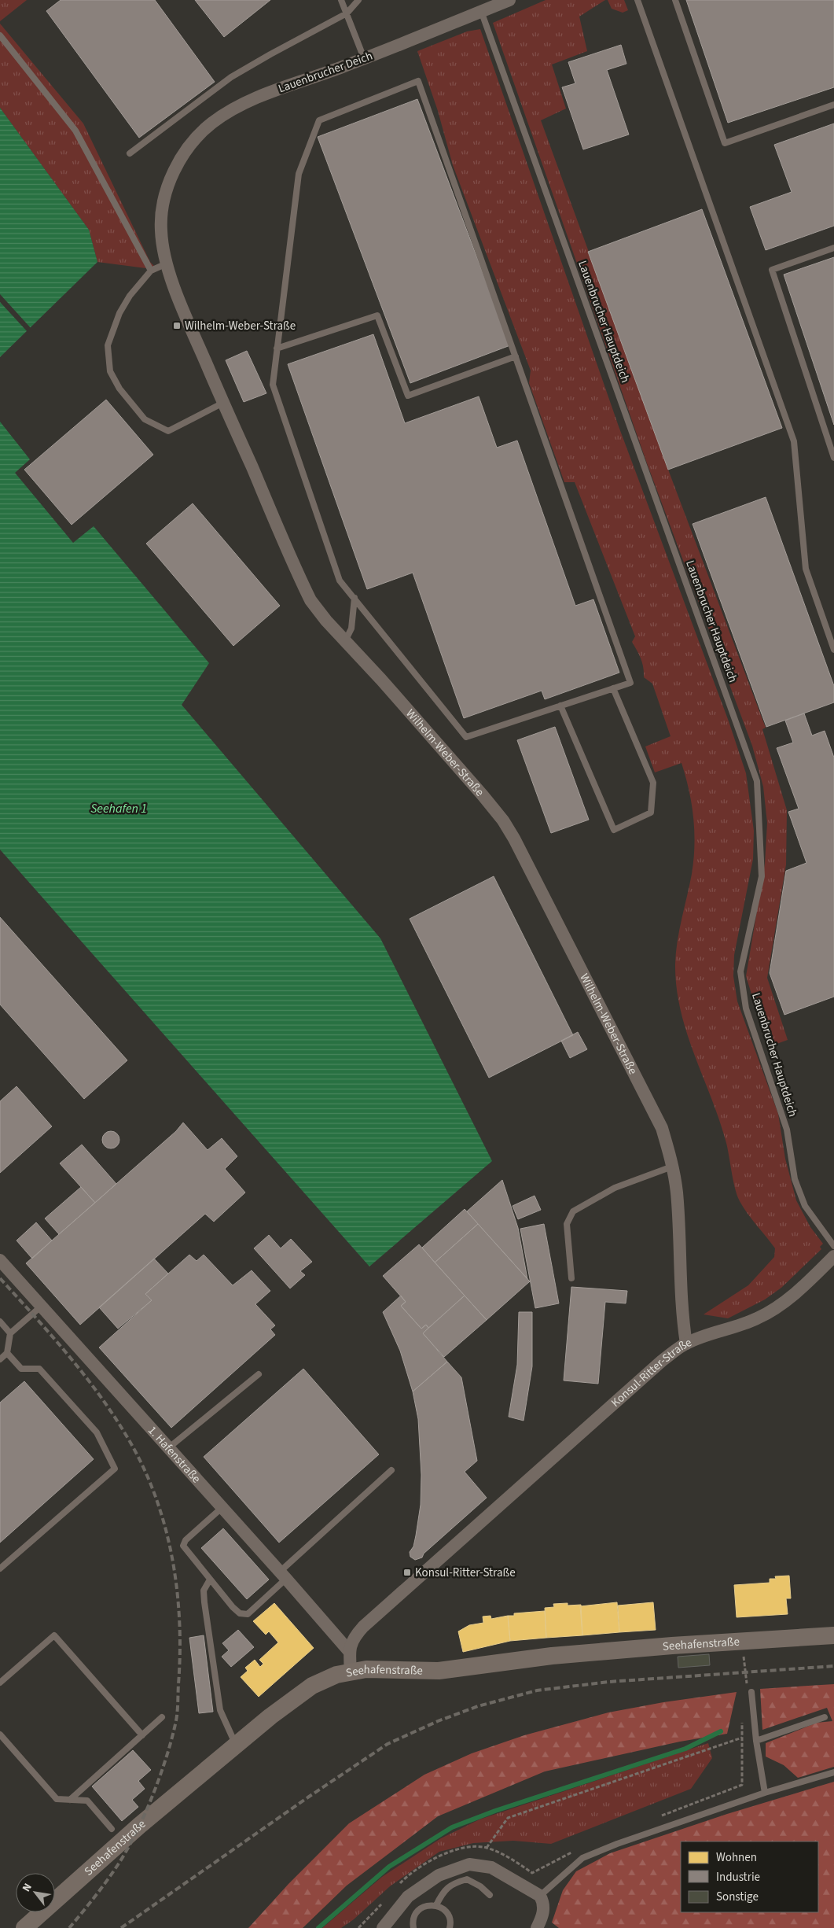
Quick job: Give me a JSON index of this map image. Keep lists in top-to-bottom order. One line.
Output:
{"streets":{"main road":["Seehafenstraße"],"street":["Lauenbrucher Deich","Wilhelm-Weber-Straße","Konsul-Ritter-Straße","1. Hafenstraße"],"lane":["Lauenbrucher Hauptdeich"]},"crossings":[["Lauenbrucher Deich","Lauenbrucher Hauptdeich"],["Lauenbrucher Deich","Wilhelm-Weber-Straße"],["Wilhelm-Weber-Straße","Konsul-Ritter-Straße"],["Konsul-Ritter-Straße","1. Hafenstraße"]],"water":["Seehafen 1"],"places":{"transit":["Wilhelm-Weber-Straße","Konsul-Ritter-Straße"]},"legend":["Wohnen","Industrie","Sonstige"],"north":"top left"}
